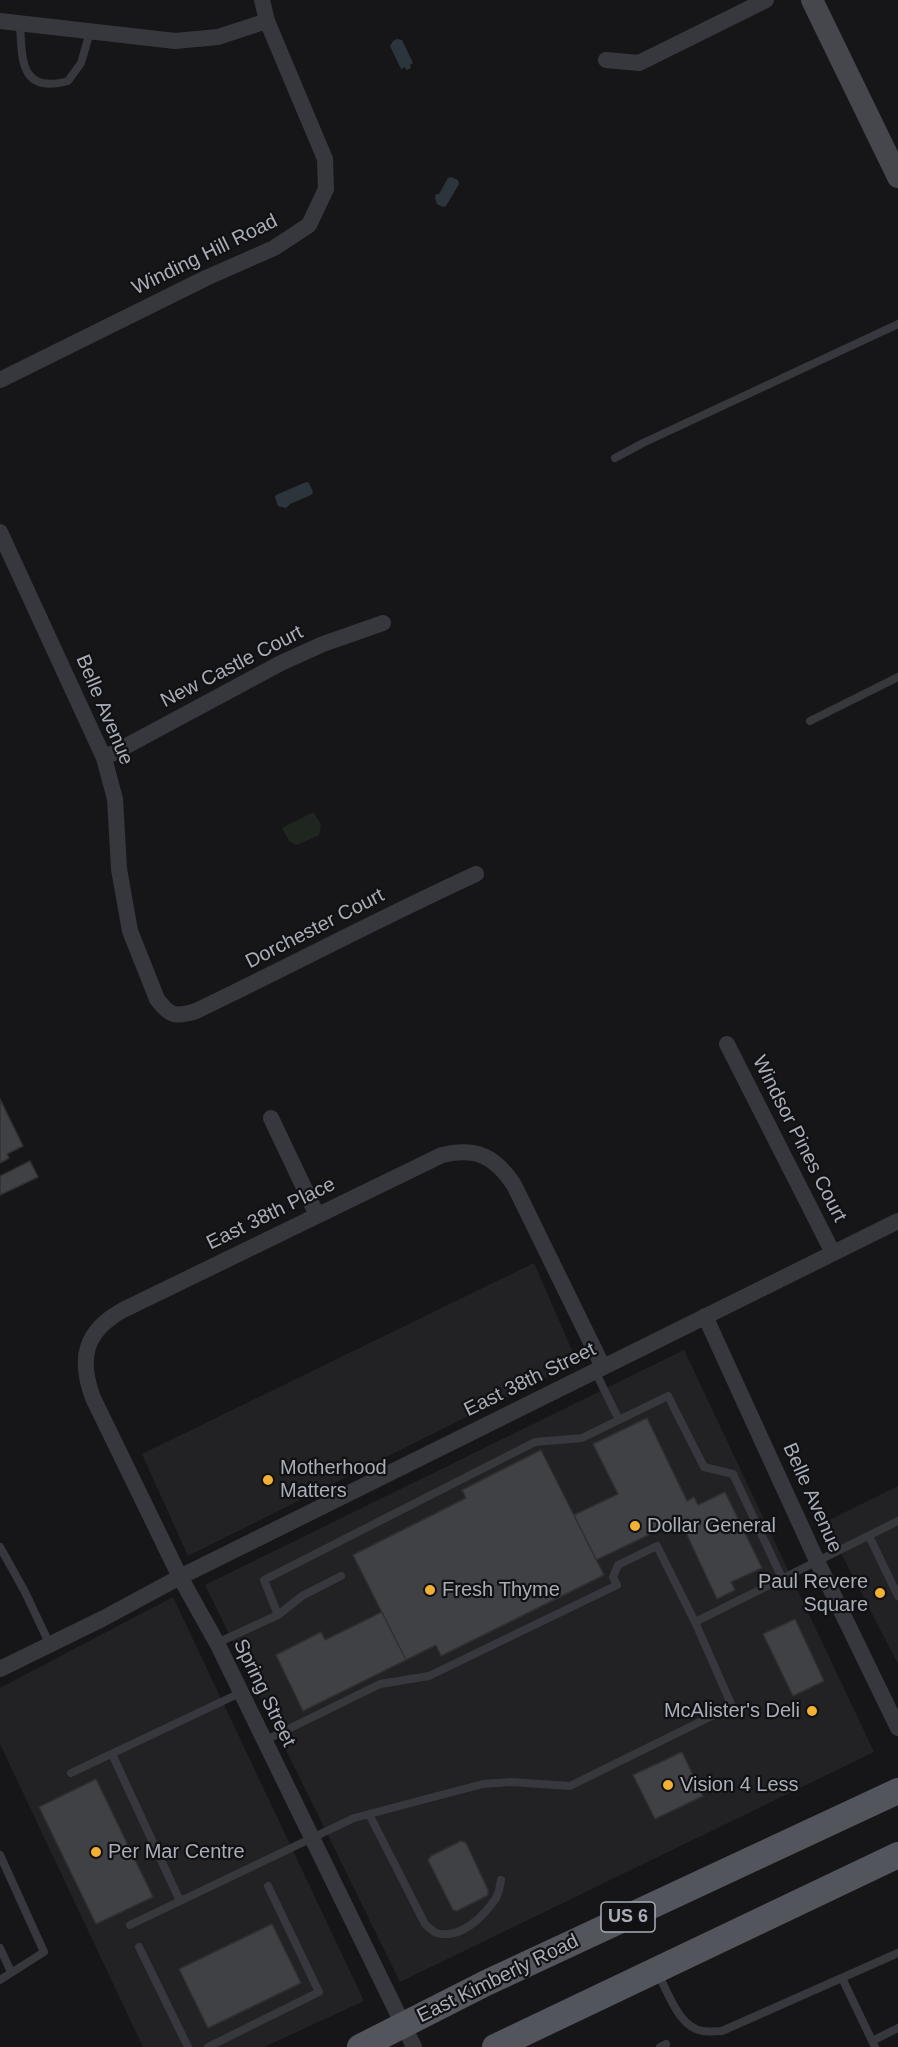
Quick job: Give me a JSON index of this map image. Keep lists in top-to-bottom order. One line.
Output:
{"streets":{"main road":["US 6","East Kimberly Road"],"street":["Winding Hill Road","New Castle Court","Belle Avenue","Dorchester Court","Windsor Pines Court","East 38th Place","East 38th Street","Spring Street"]},"crossings":[["New Castle Court","Belle Avenue"],["Belle Avenue","Dorchester Court"],["Belle Avenue","East 38th Street"],["Windsor Pines Court","East 38th Street"],["East 38th Place","East 38th Street"],["East 38th Place","Spring Street"],["East 38th Street","Spring Street"],["Spring Street","East Kimberly Road"]],"places":["Motherhood Matters","Dollar General","Fresh Thyme","Paul Revere Square","McAlister's Deli","Vision 4 Less","Per Mar Centre"]}
